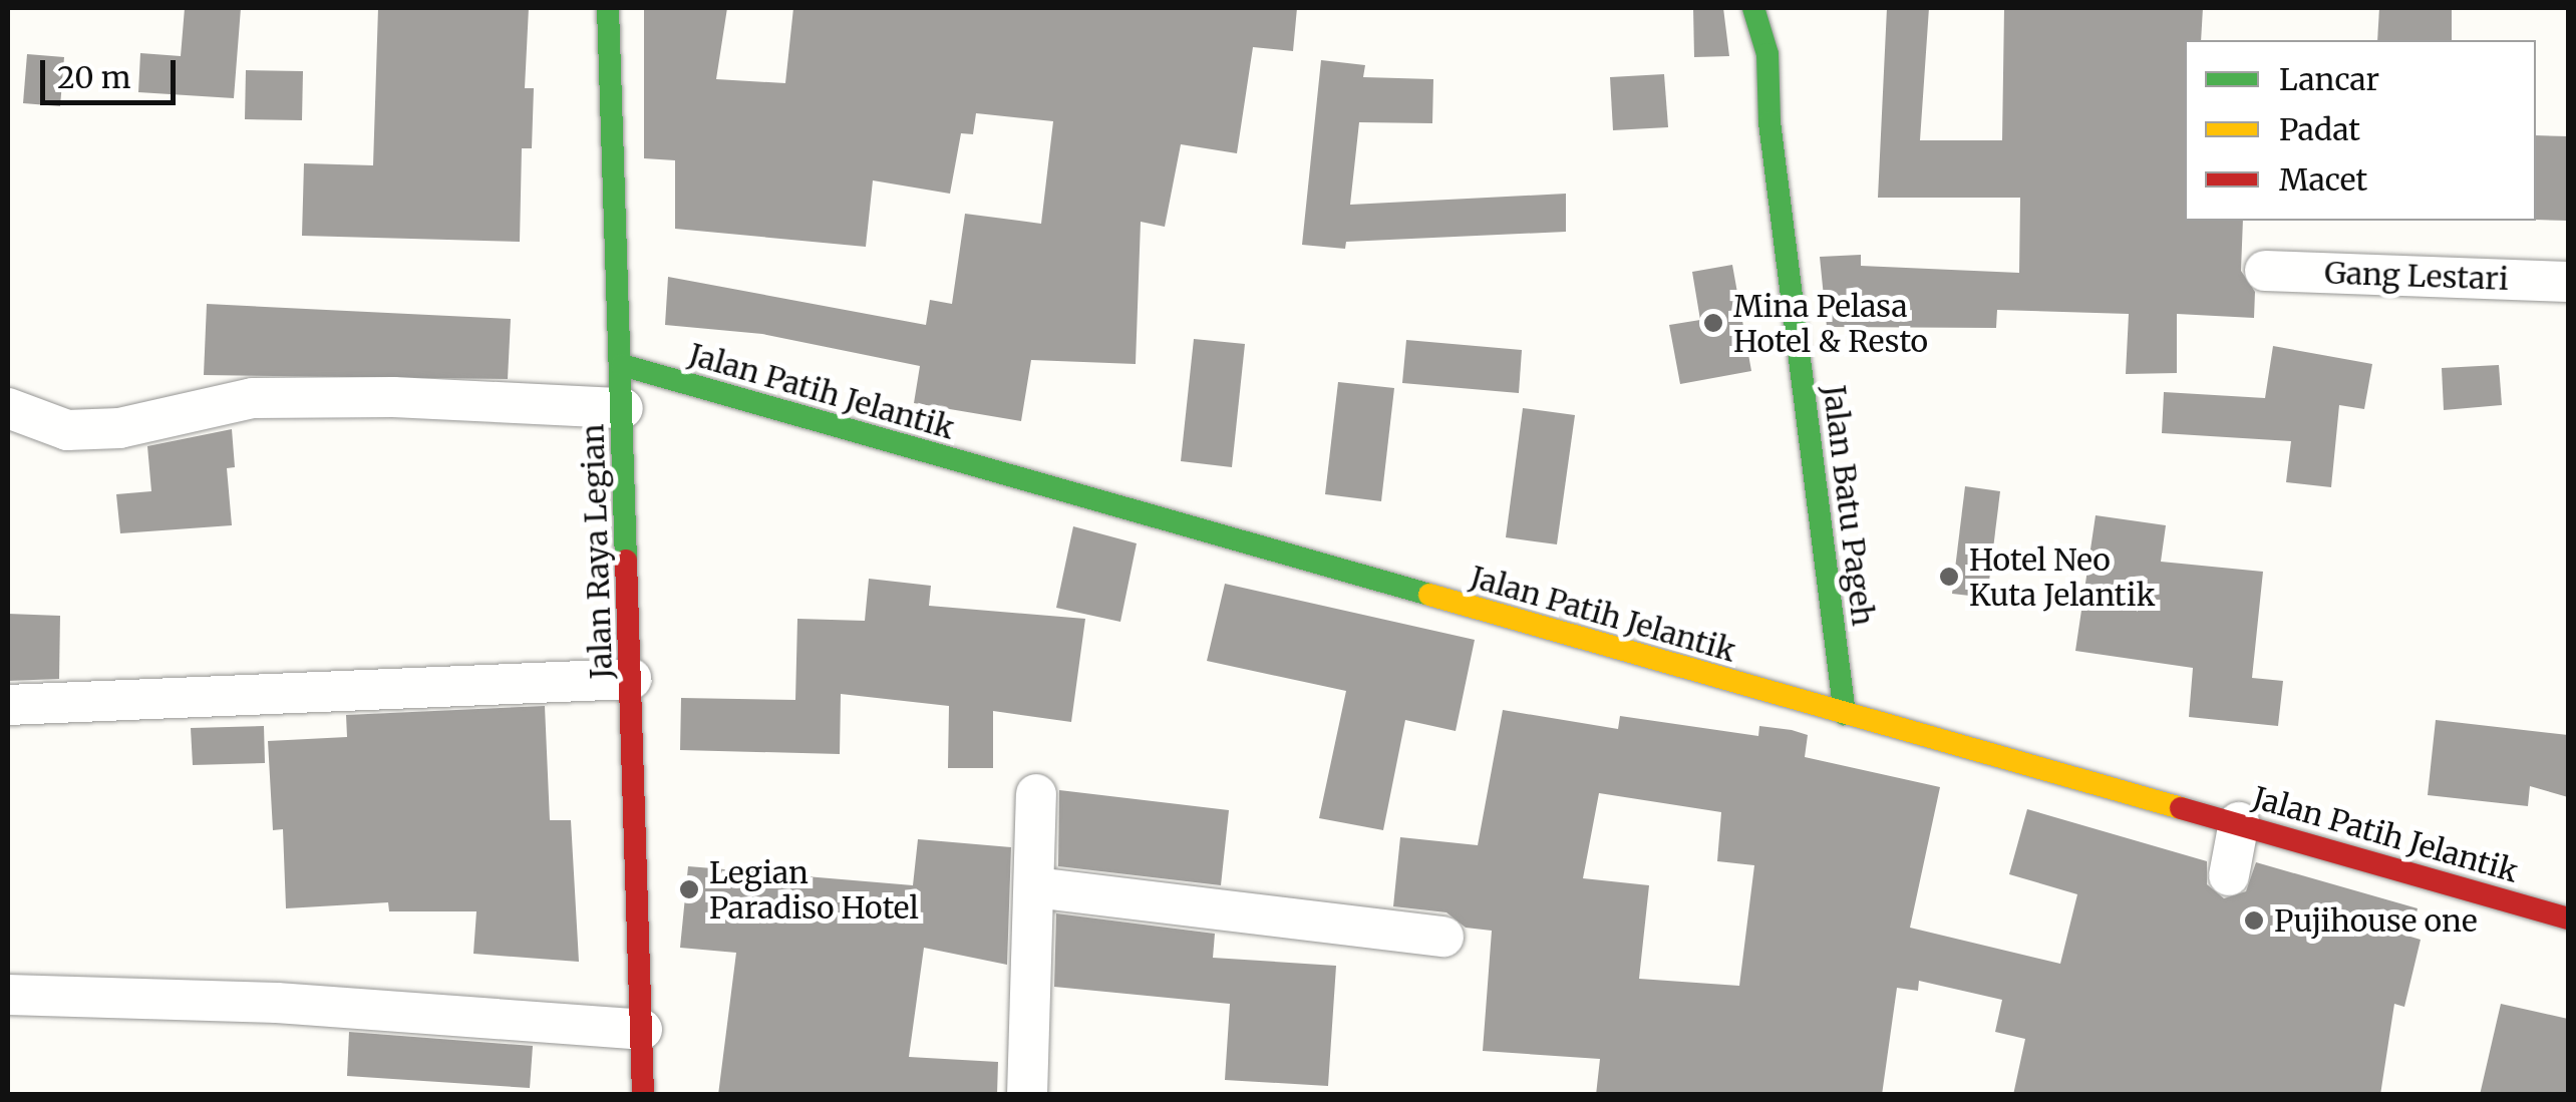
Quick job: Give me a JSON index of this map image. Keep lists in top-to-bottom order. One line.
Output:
{"streets":{"street":["Gang Lestari","Jalan Patih Jelantik","Jalan Batu Pageh","Jalan Raya Legian"]},"crossings":[["Jalan Patih Jelantik","Jalan Batu Pageh"],["Jalan Patih Jelantik","Jalan Raya Legian"]],"places":["Mina Pelasa Hotel & Resto","Hotel Neo Kuta Jelantik","Legian Paradiso Hotel","Pujihouse one"],"legend":["Lancar","Padat","Macet"],"scale_bar":"20 m"}
